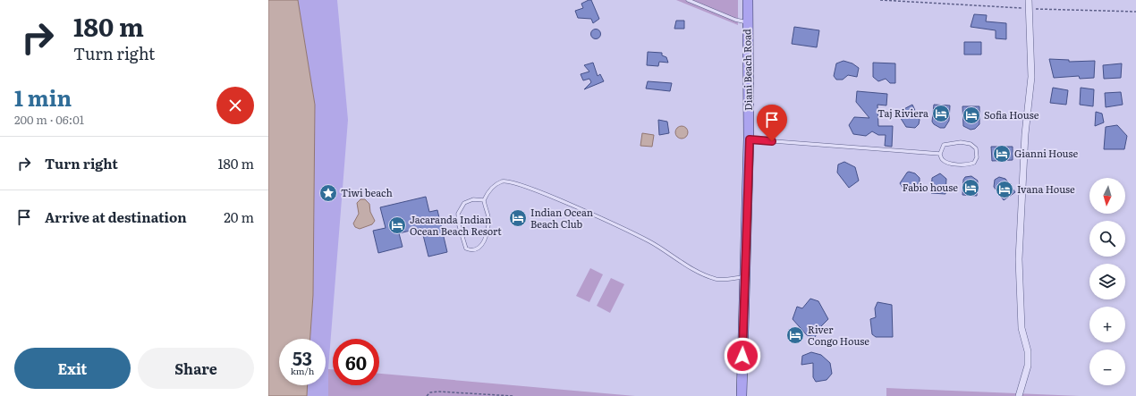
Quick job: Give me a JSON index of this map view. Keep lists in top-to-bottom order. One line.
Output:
{"streets":{"main road":["Diani Beach Road"]},"places":{"hotel":["Taj Riviera","Sofia House","Gianni House","Fabio house","Ivana House","Indian Ocean Beach Club","Jacaranda Indian Ocean Beach Resort","River Congo House"],"place":["Tiwi beach"]},"north":"bottom","page":{"turn":["180 m","Turn right"],"heading":["1 min","200 m · 06:01"],"list":[{"name":"Turn right","value":"180 m"},{"name":"Arrive at destination","value":"20 m"}],"map_buttons":["+","−"],"speed":"53 km/h","limit":"60","buttons":["Exit","Share"]}}
